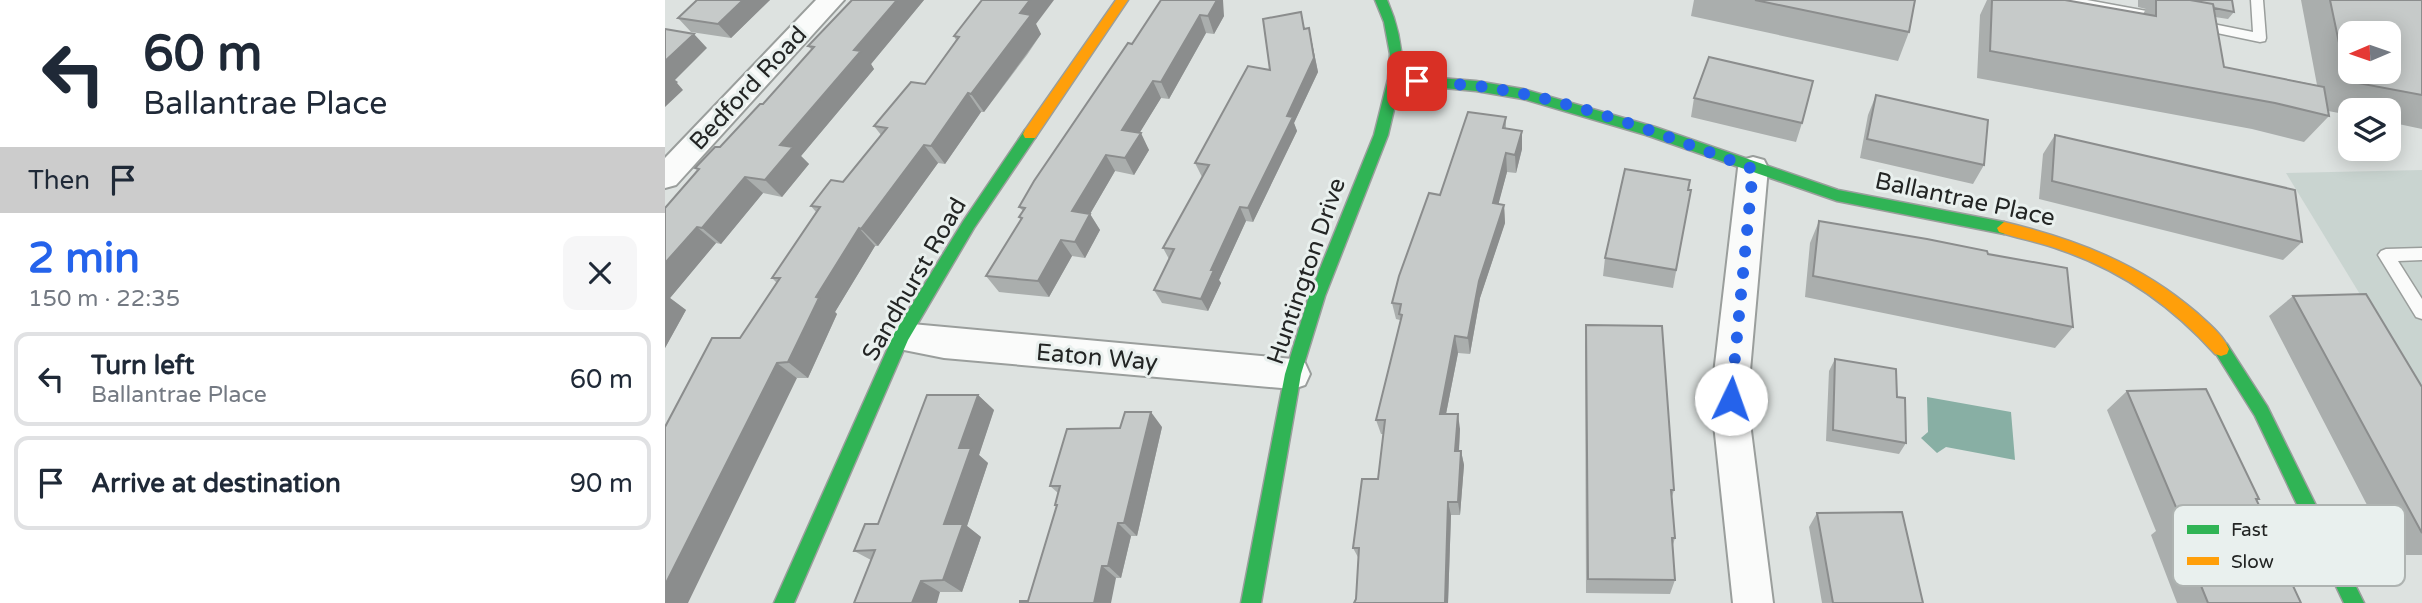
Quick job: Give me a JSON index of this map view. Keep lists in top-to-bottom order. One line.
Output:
{"streets":{"street":["Bedford Road","Ballantrae Place","Huntington Drive","Sandhurst Road","Eaton Way"]},"crossings":[["Ballantrae Place","Huntington Drive"],["Huntington Drive","Eaton Way"],["Sandhurst Road","Eaton Way"]],"legend":["Fast","Slow"],"north":"left","page":{"turn":["60 m","Ballantrae Place"],"then":"Then","heading":["2 min","150 m · 22:35"],"list":[{"name":"Turn left","note":"Ballantrae Place","value":"60 m"},{"name":"Arrive at destination","value":"90 m"}]}}
